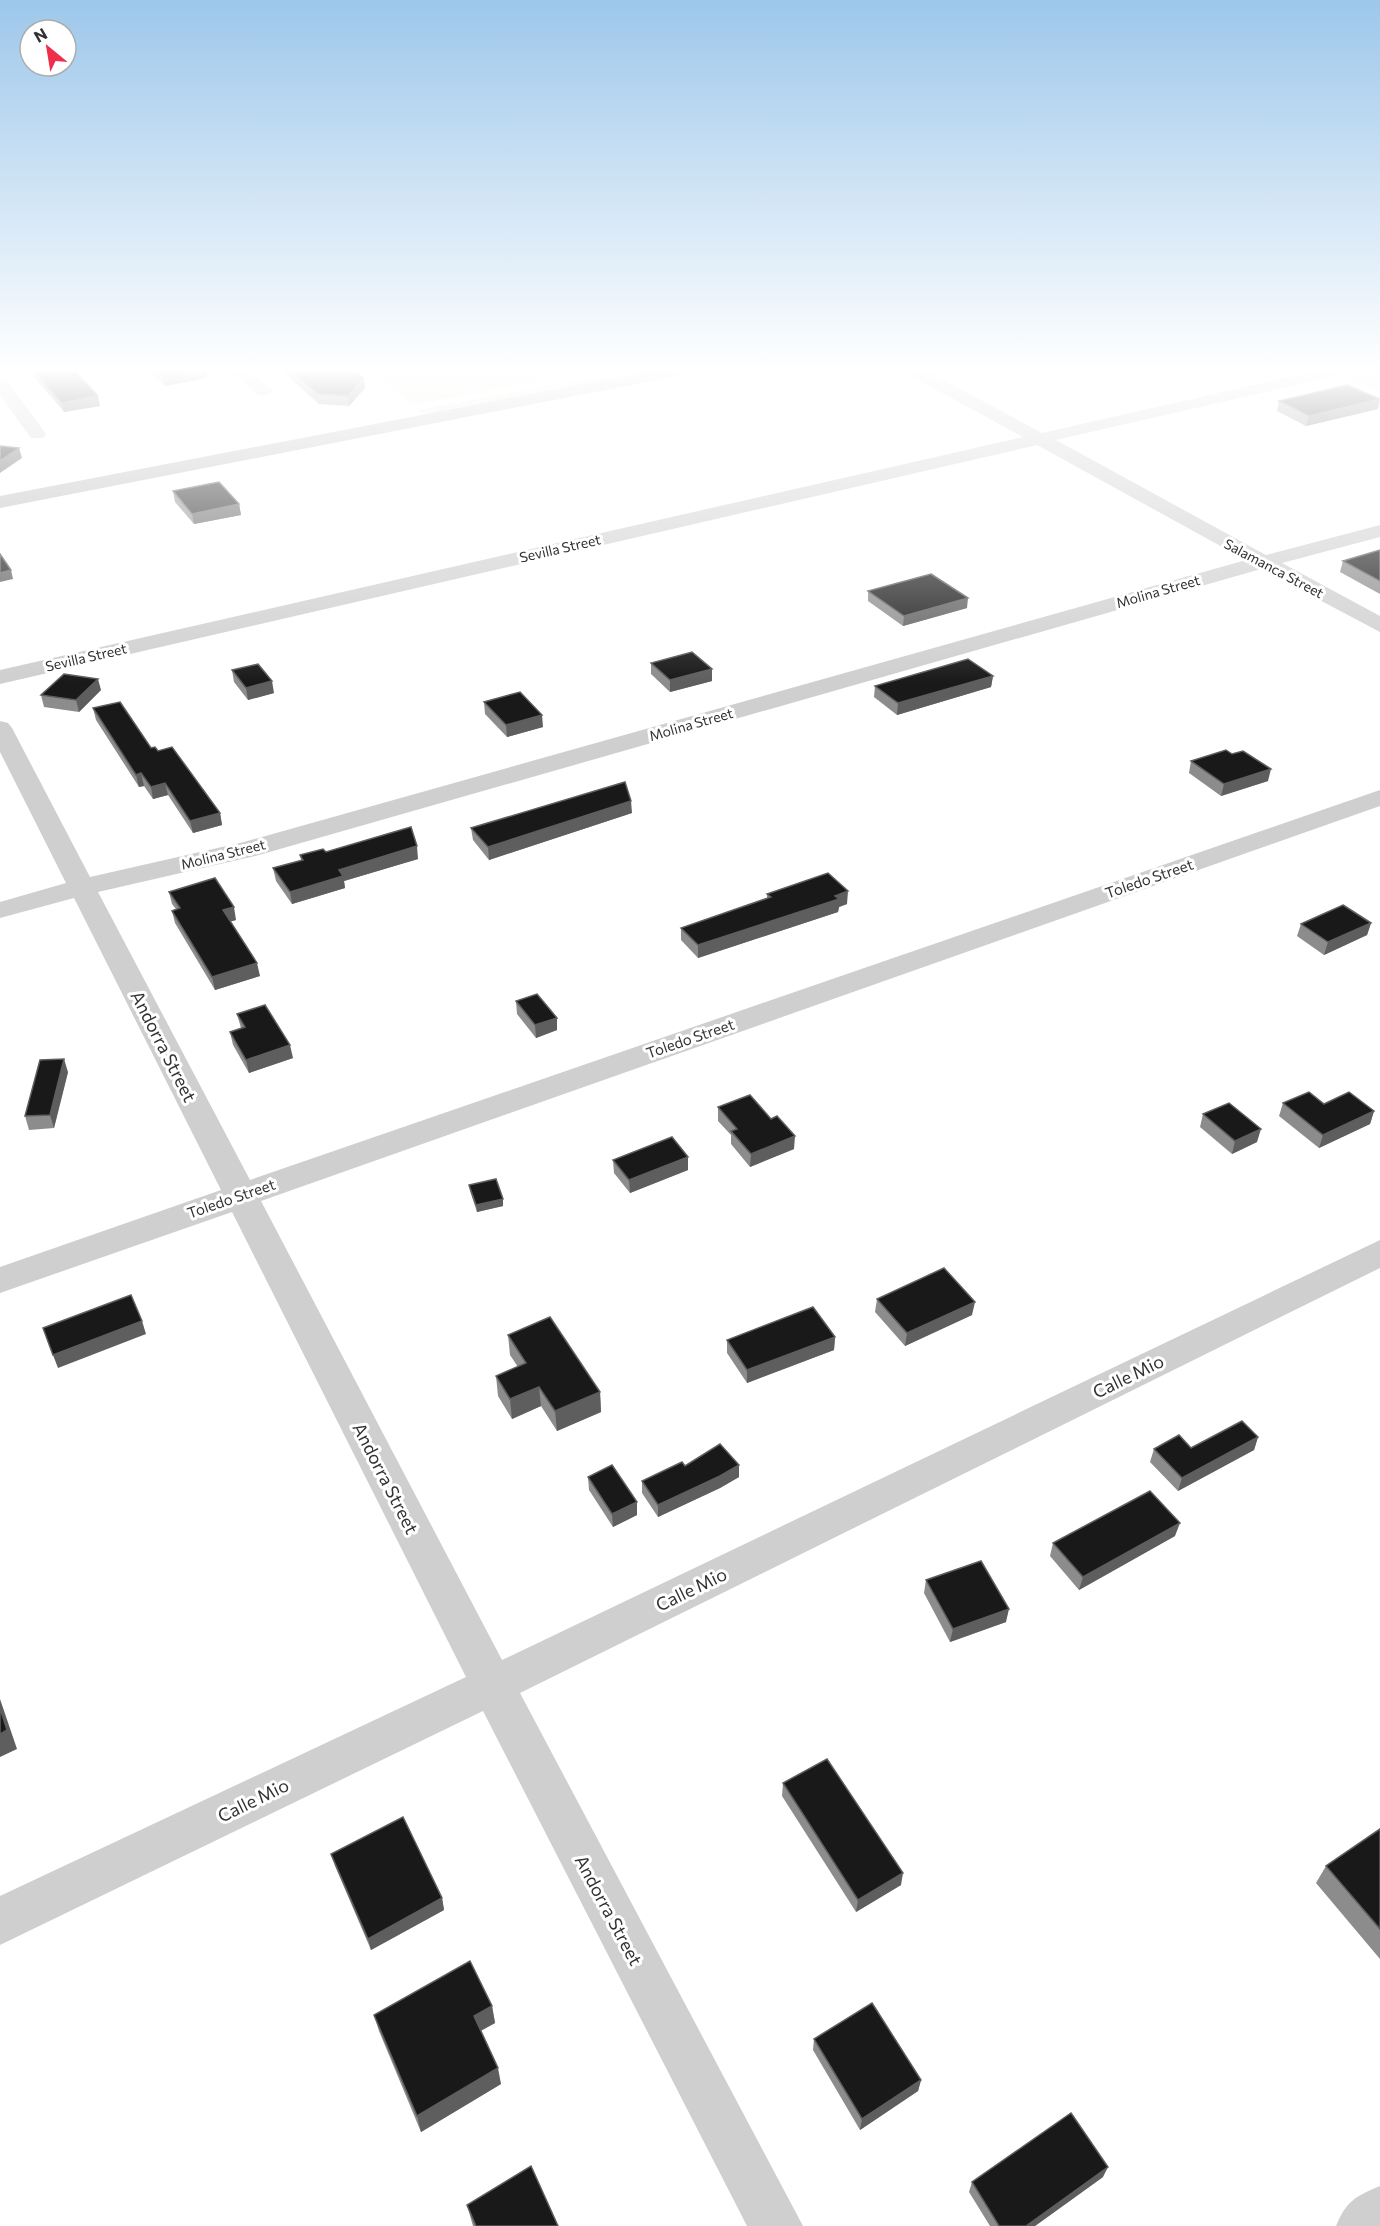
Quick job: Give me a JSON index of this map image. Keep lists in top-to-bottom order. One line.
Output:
{"streets":{"street":["Sevilla Street","Salamanca Street","Molina Street","Toledo Street","Andorra Street","Calle Mio"]},"crossings":[["Salamanca Street","Molina Street"],["Molina Street","Andorra Street"],["Toledo Street","Andorra Street"],["Andorra Street","Calle Mio"]],"north":"top left"}
